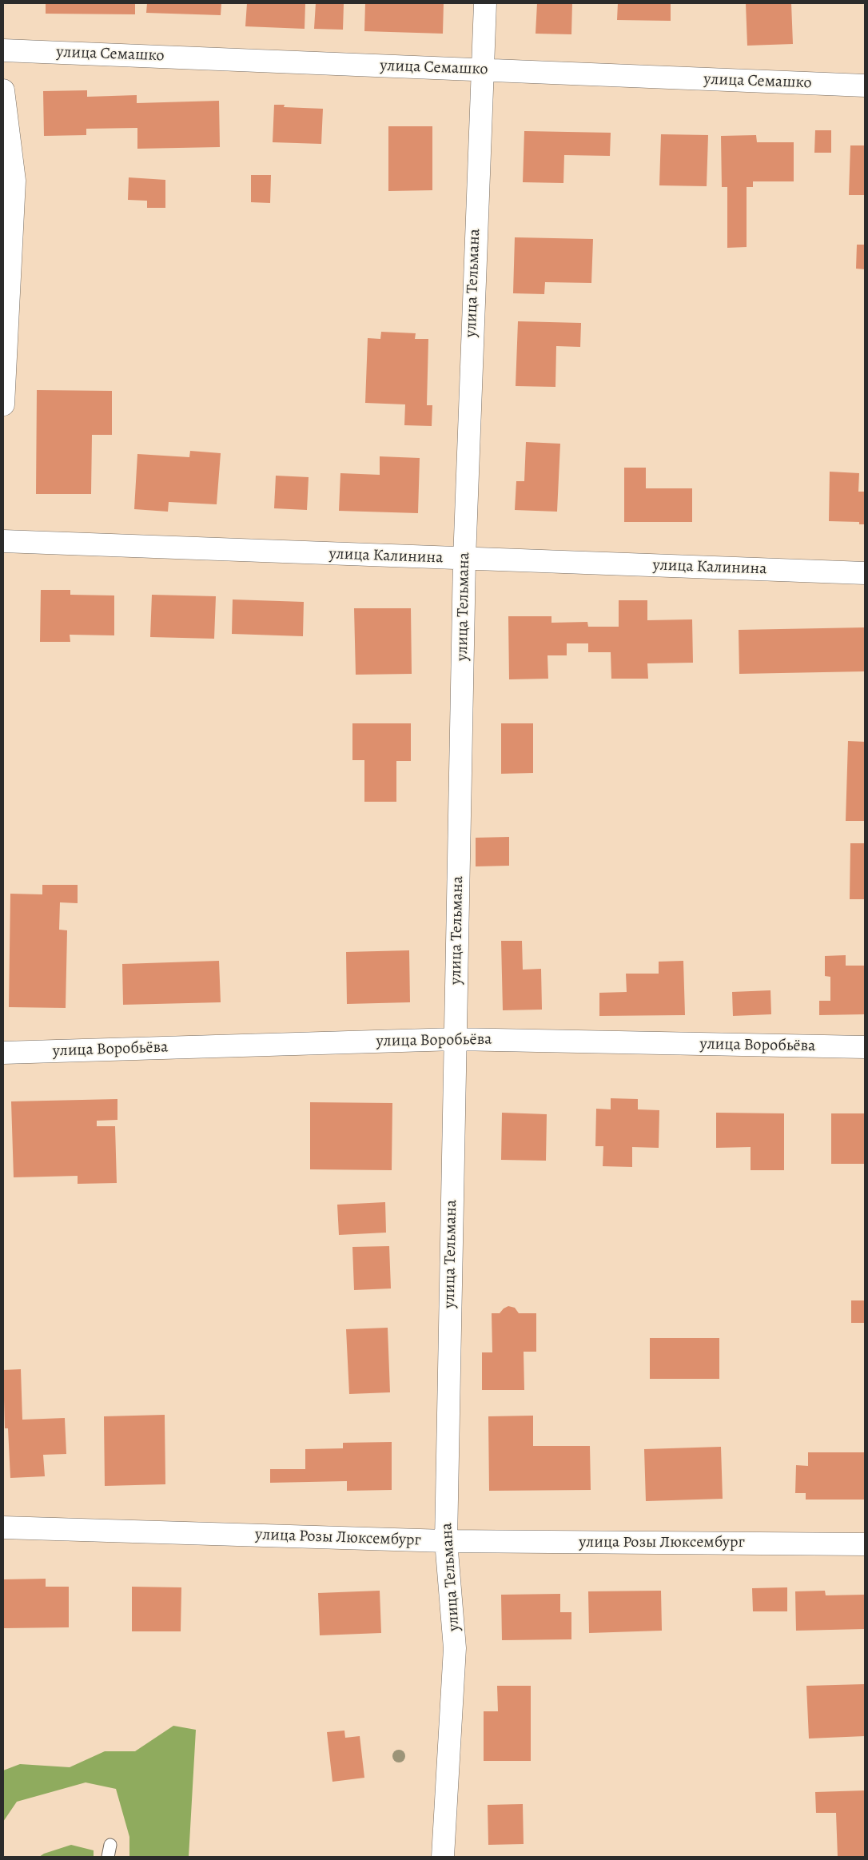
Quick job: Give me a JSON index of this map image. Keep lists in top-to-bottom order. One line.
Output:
{"streets":{"street":["улица Семашко","улица Тельмана","улица Калинина","улица Воробьёва","улица Розы Люксембург"]},"crossings":[["улица Семашко","улица Тельмана"],["улица Тельмана","улица Калинина"],["улица Тельмана","улица Воробьёва"],["улица Тельмана","улица Розы Люксембург"]]}
